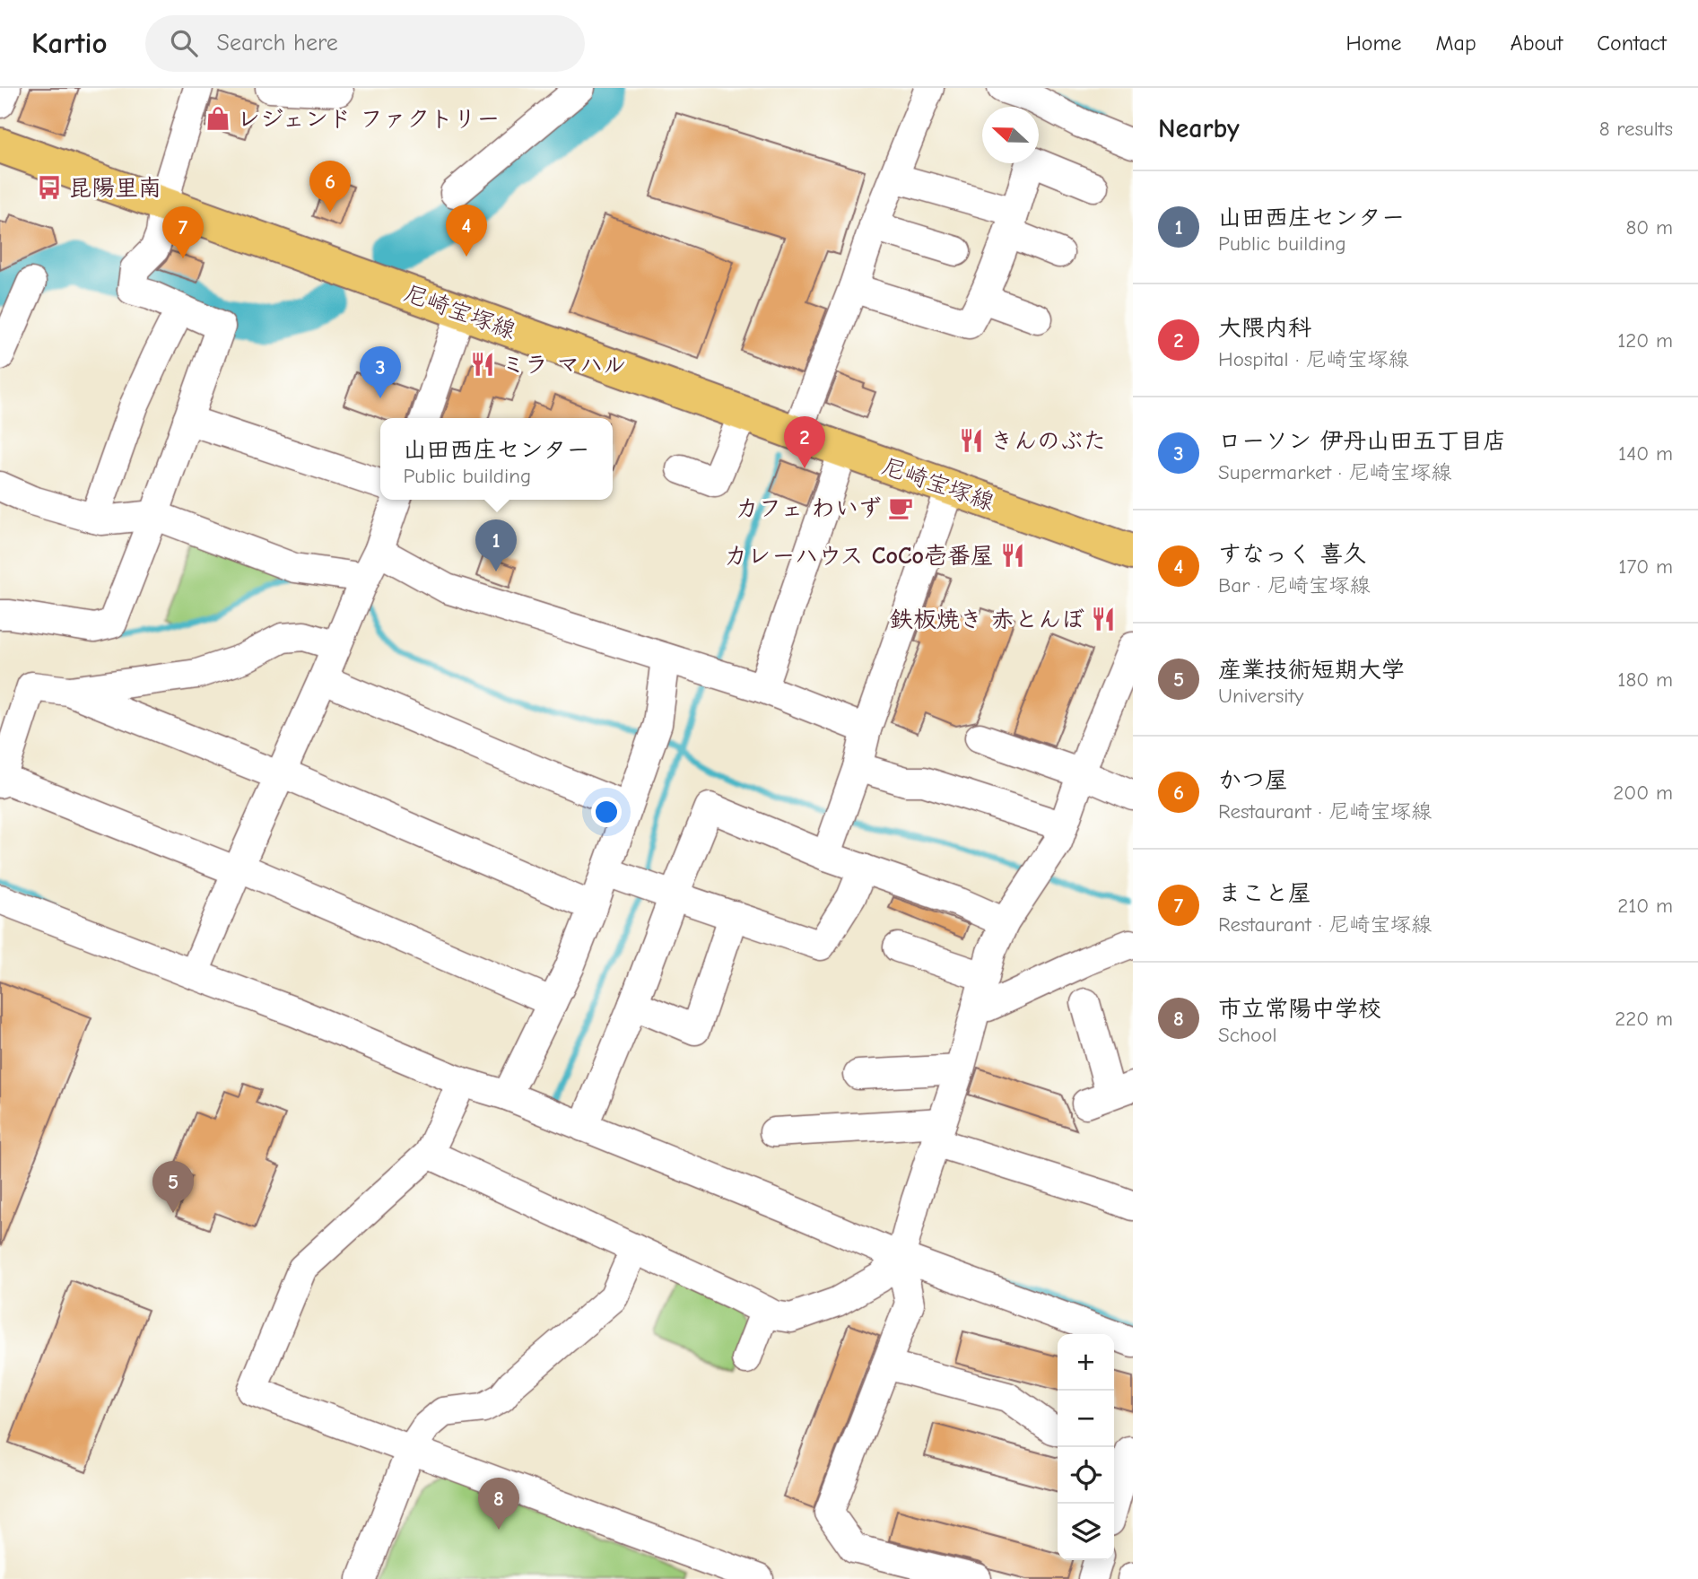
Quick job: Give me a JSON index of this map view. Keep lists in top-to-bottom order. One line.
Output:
{"streets":{"main road":["尼崎宝塚線"]},"places":{"shop":["レジェンド ファクトリー"],"bus stop":["昆陽里南"],"restaurant":["ミラ マハル","きんのぶた","カレーハウス CoCo壱番屋","鉄板焼き 赤とんぼ"],"cafe":["カフェ わいず"]},"north":"left","page":{"header":"Kartio","search":"Search here","nav":["Home","Map","About","Contact"],"heading":["Nearby","8 results"],"pins":["6","4","7","3","2","1","5","8"],"list":[{"mark":"1","name":"山田西庄センター","note":"Public building","value":"80 m"},{"mark":"2","name":"大隈内科","note":"Hospital · 尼崎宝塚線","value":"120 m"},{"mark":"3","name":"ローソン 伊丹山田五丁目店","note":"Supermarket · 尼崎宝塚線","value":"140 m"},{"mark":"4","name":"すなっく 喜久","note":"Bar · 尼崎宝塚線","value":"170 m"},{"mark":"5","name":"産業技術短期大学","note":"University","value":"180 m"},{"mark":"6","name":"かつ屋","note":"Restaurant · 尼崎宝塚線","value":"200 m"},{"mark":"7","name":"まこと屋","note":"Restaurant · 尼崎宝塚線","value":"210 m"},{"mark":"8","name":"市立常陽中学校","note":"School","value":"220 m"}],"popup":["山田西庄センター","Public building"],"map_buttons":["+","−"]}}
